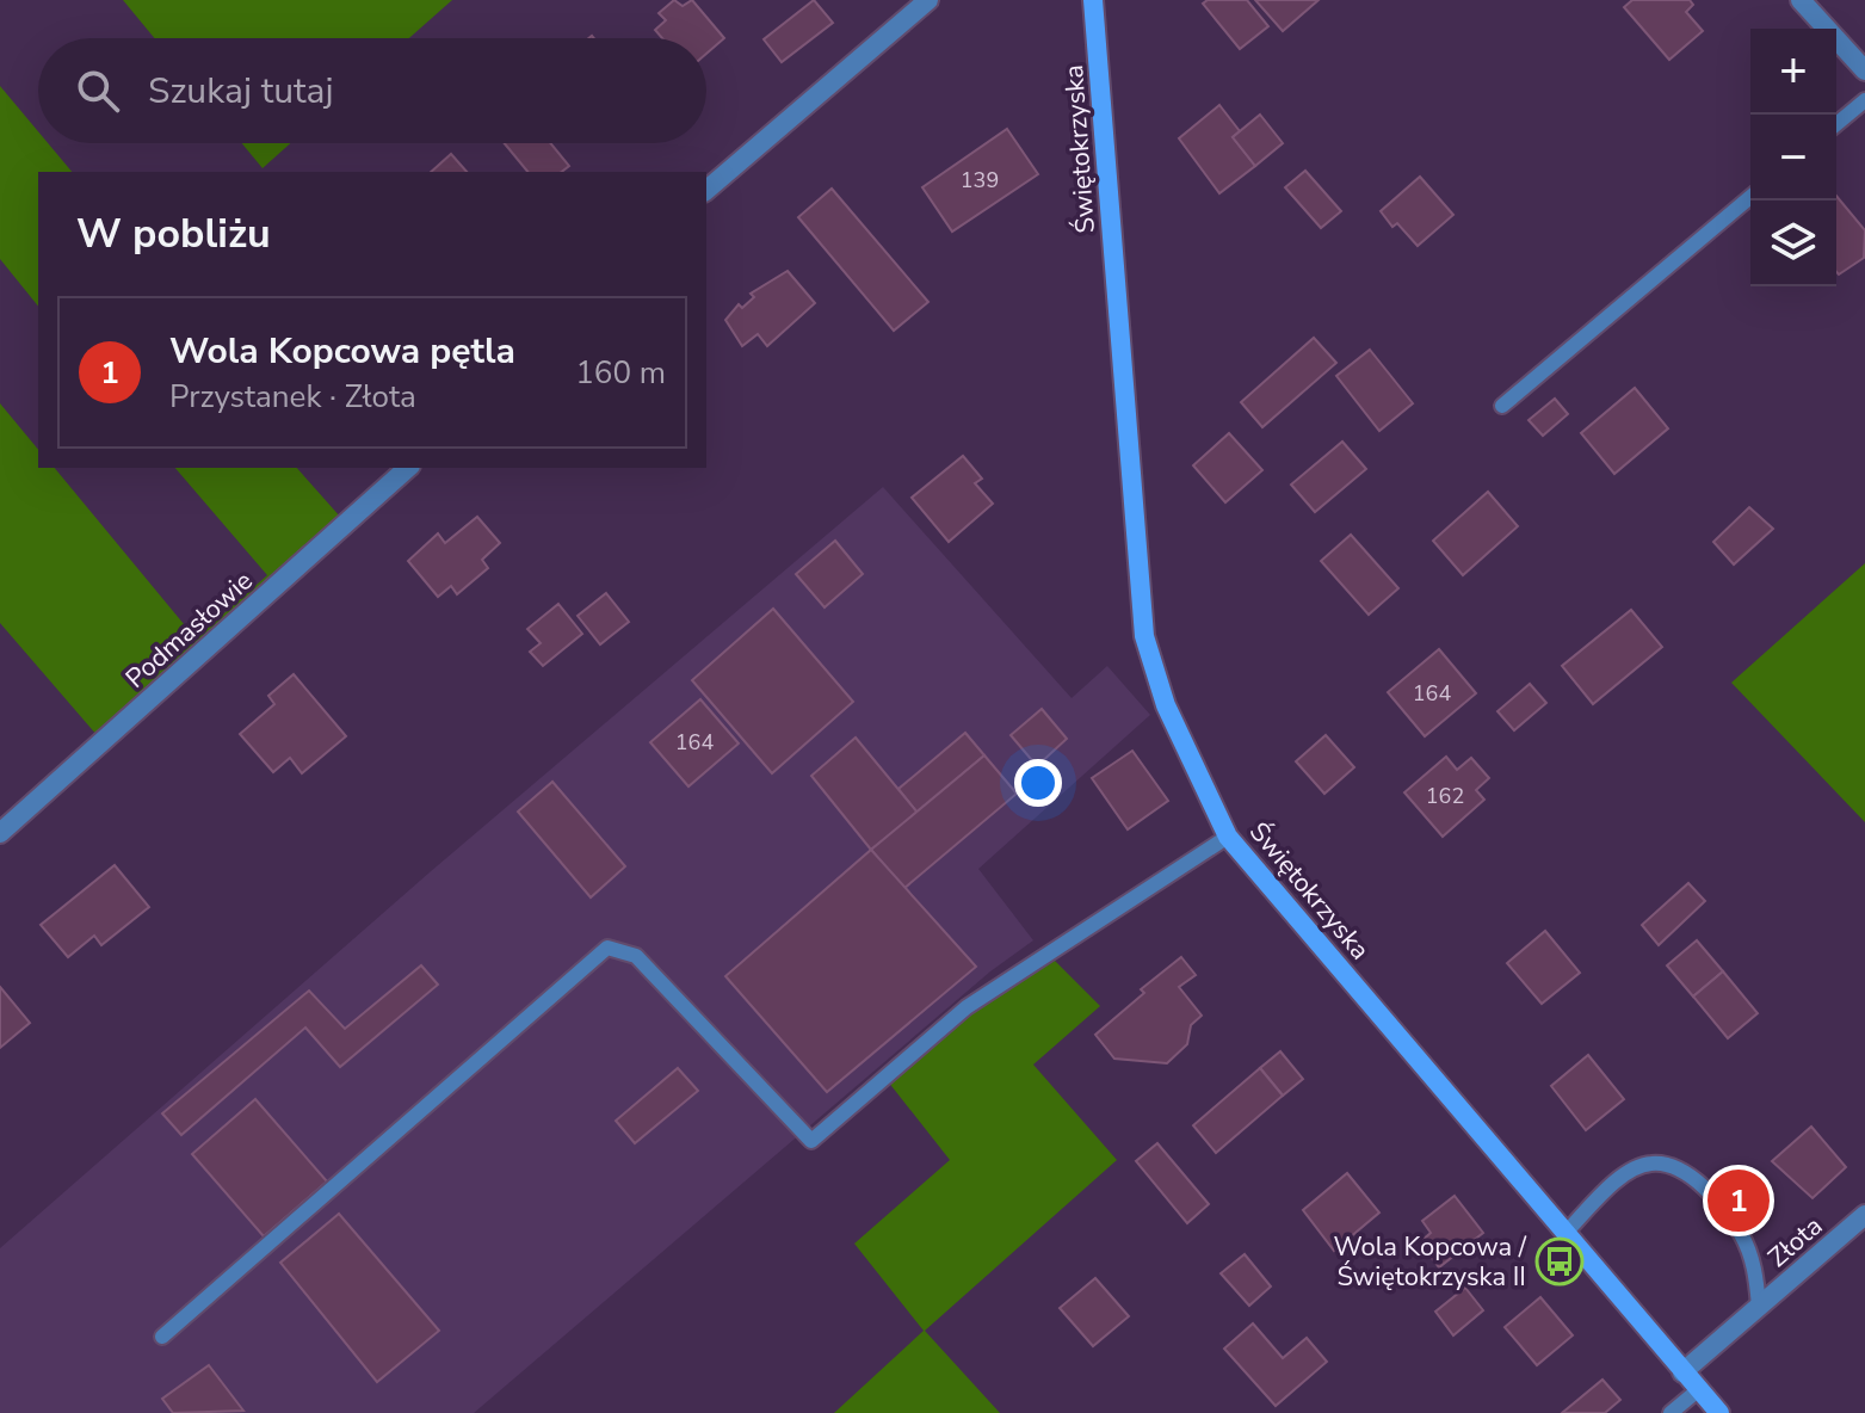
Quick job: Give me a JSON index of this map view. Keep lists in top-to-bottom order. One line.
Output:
{"streets":{"street":["Świętokrzyska","Podmasłowie","Złota"]},"crossings":[["Świętokrzyska","Złota"]],"places":{"bus stop":["Wola Kopcowa / Świętokrzyska II"]},"house_numbers":["139","164","164","162"],"page":{"map_buttons":["+","−"],"search":"Szukaj tutaj","heading":"W pobliżu","list":[{"mark":"1","name":"Wola Kopcowa pętla","note":"Przystanek · Złota","value":"160 m"}],"pins":"1"}}
